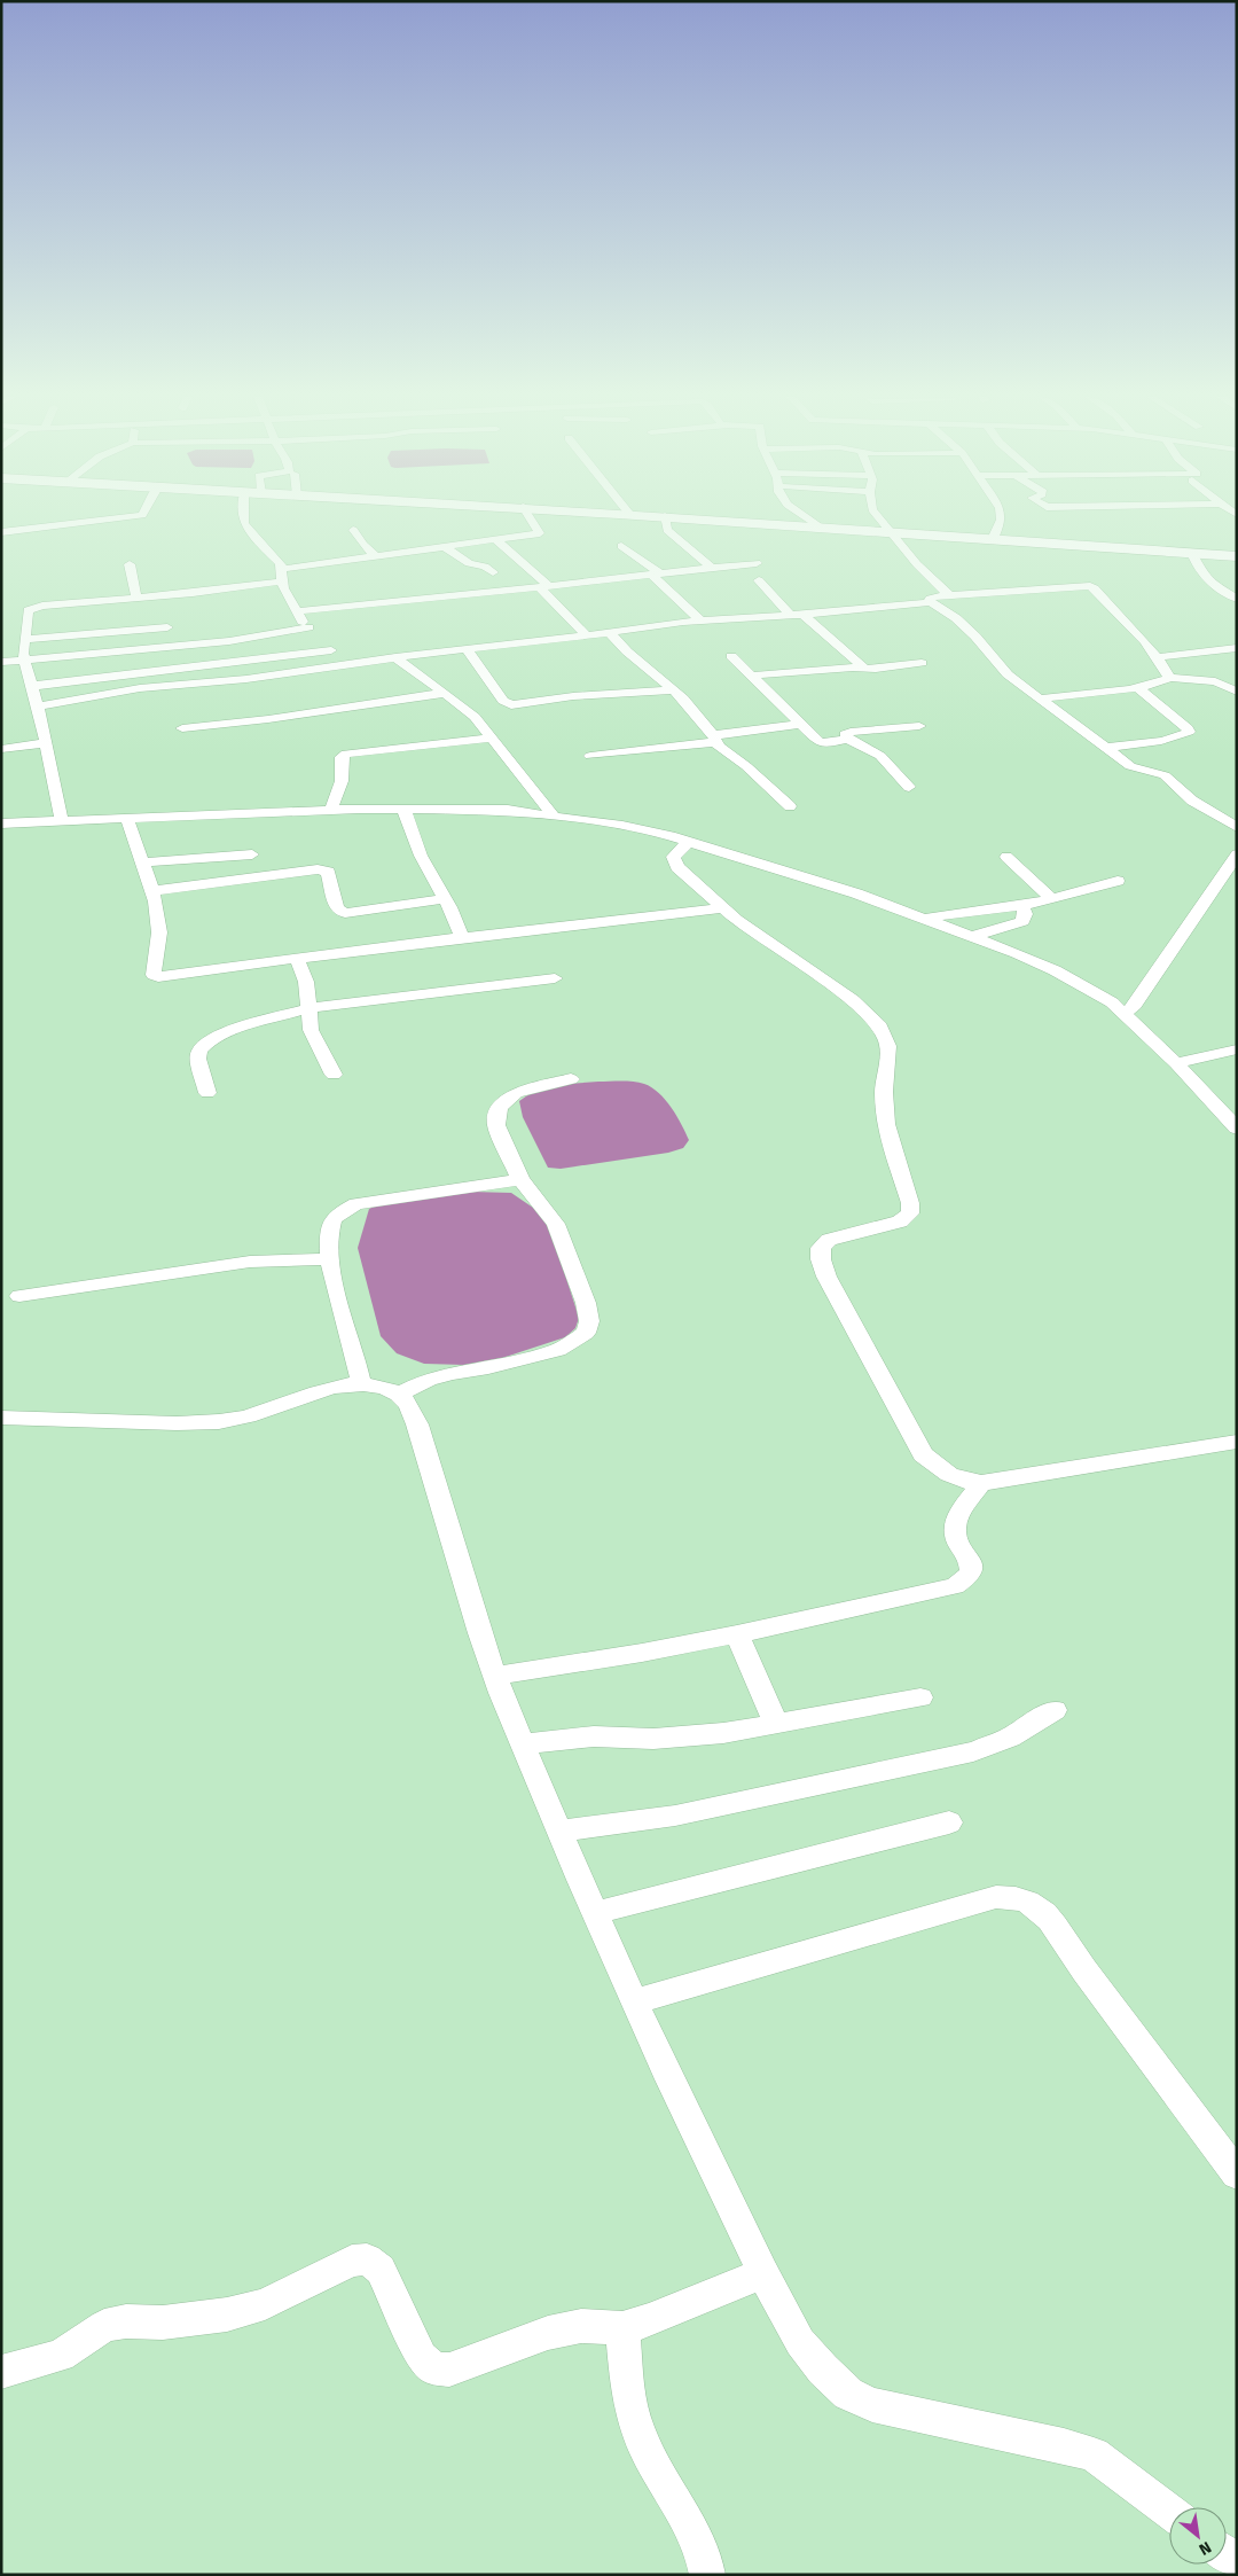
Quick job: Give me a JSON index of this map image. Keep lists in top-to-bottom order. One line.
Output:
{"north":"bottom right"}
